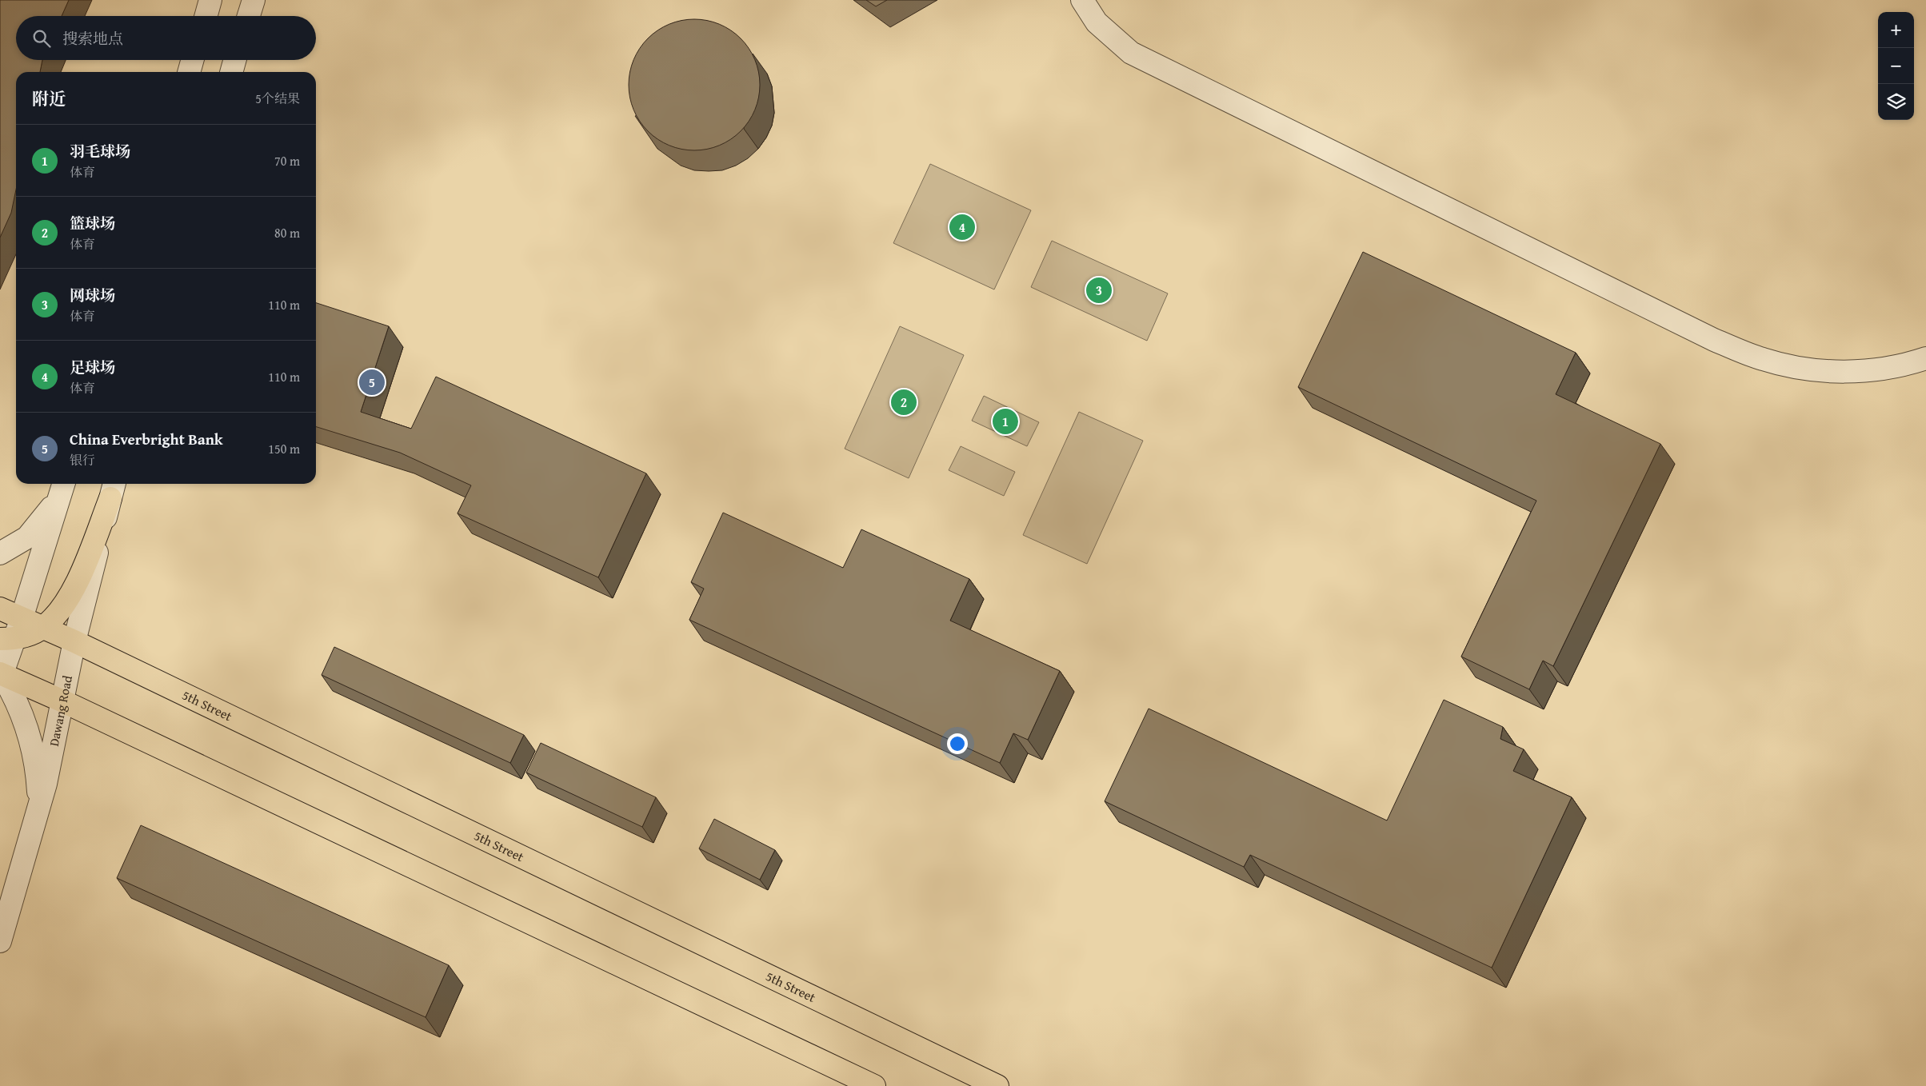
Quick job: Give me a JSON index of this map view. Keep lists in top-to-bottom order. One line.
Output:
{"streets":{"main road":["5th Street"],"street":["Dawang Road"]},"crossings":[["5th Street","Dawang Road"]],"page":{"map_buttons":["+","−"],"search":"搜索地点","heading":["附近","5个结果"],"list":[{"mark":"1","name":"羽毛球场","note":"体育","value":"70 m"},{"mark":"2","name":"篮球场","note":"体育","value":"80 m"},{"mark":"3","name":"网球场","note":"体育","value":"110 m"},{"mark":"4","name":"足球场","note":"体育","value":"110 m"},{"mark":"5","name":"China Everbright Bank","note":"银行","value":"150 m"}],"pins":["4","3","5","2","1"]}}
